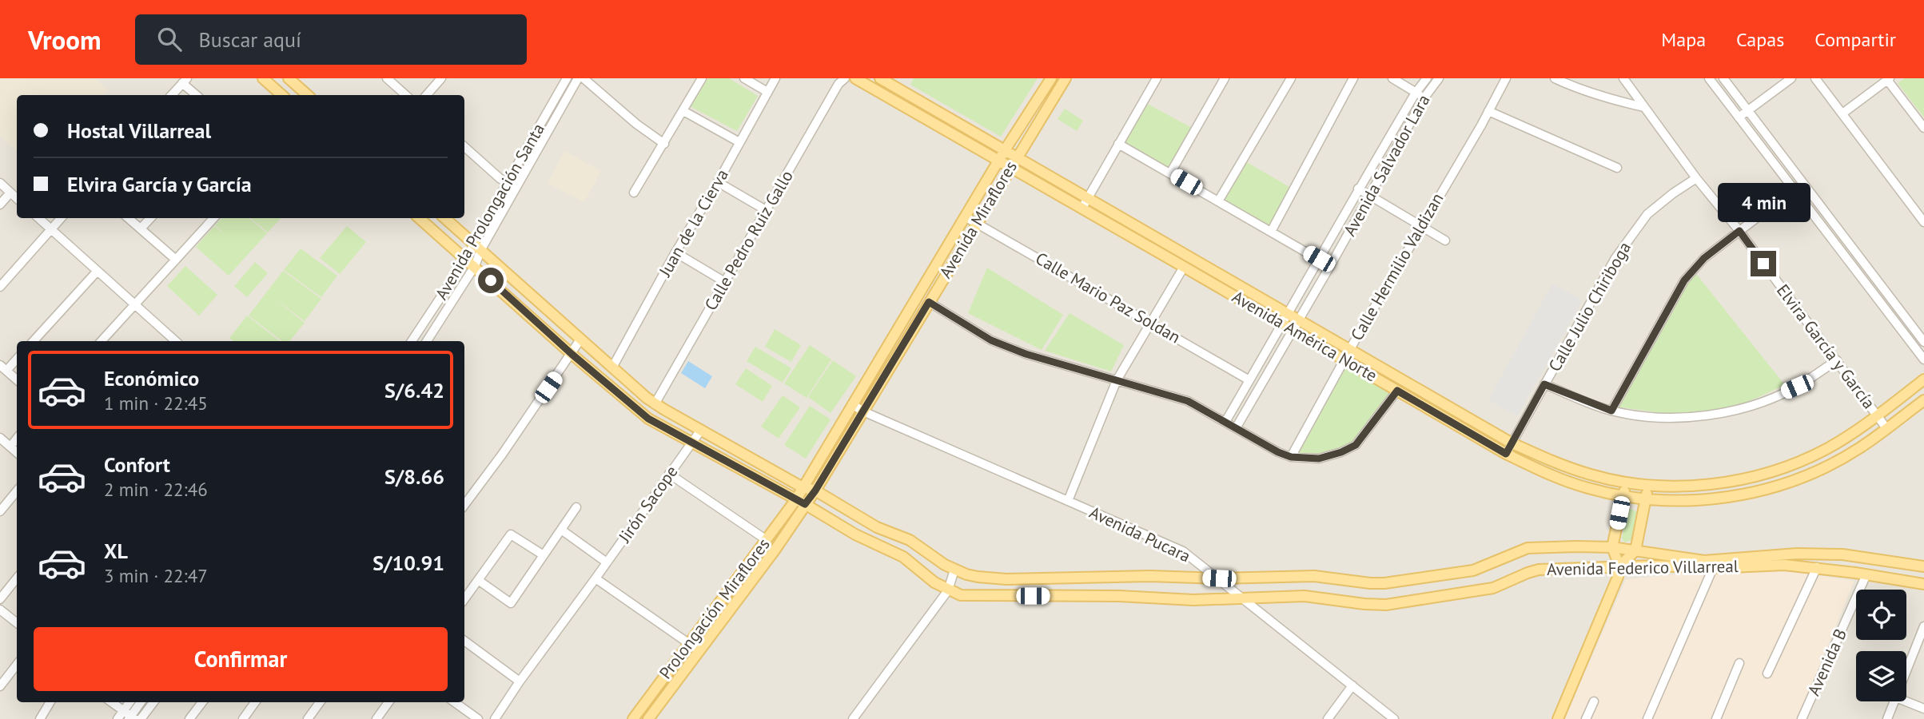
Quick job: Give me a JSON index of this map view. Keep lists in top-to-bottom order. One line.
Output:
{"streets":{"main road":["Avenida Miraflores","Avenida América Norte","Avenida Federico Villarreal","Prolongación Miraflores"],"street":["Avenida Salvador Lara","Avenida Prolongación Santa","Juan de la Cierva","Calle Pedro Ruiz Gallo","Calle Hermilio Valdizan","Calle Mario Paz Soldan","Calle Julio Chiriboga","Elvira García y García","Jirón Sacope","Avenida Pucara","Avenida B"]},"crossings":[["Avenida Salvador Lara","Calle Mario Paz Soldan"],["Avenida Salvador Lara","Avenida América Norte"],["Avenida Prolongación Santa","Avenida Federico Villarreal"],["Avenida Miraflores","Calle Mario Paz Soldan"],["Avenida Miraflores","Avenida América Norte"],["Avenida Miraflores","Avenida Pucara"],["Avenida Miraflores","Avenida Federico Villarreal"],["Avenida Miraflores","Prolongación Miraflores"],["Calle Hermilio Valdizan","Avenida América Norte"],["Calle Julio Chiriboga","Avenida América Norte"],["Calle Julio Chiriboga","Elvira García y García"],["Avenida América Norte","Elvira García y García"],["Jirón Sacope","Avenida Federico Villarreal"],["Avenida Pucara","Avenida Federico Villarreal"],["Avenida Federico Villarreal","Prolongación Miraflores"],["Avenida Federico Villarreal","Avenida B"]],"page":{"header":"Vroom","search":"Buscar aquí","nav":["Mapa","Capas","Compartir"],"banner":["Hostal Villarreal","Elvira García y García"],"bubble":"4 min","list":[{"name":"Económico","note":"1 min · 22:45","value":"S/6.42"},{"name":"Confort","note":"2 min · 22:46","value":"S/8.66"},{"name":"XL","note":"3 min · 22:47","value":"S/10.91"}],"buttons":"Confirmar"}}
